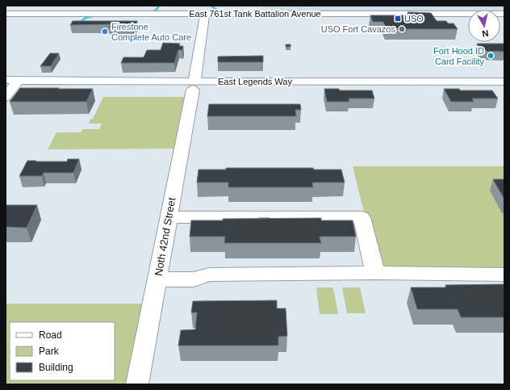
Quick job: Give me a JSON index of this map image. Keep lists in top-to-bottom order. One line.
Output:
{"streets":{"street":["East 761st Tank Battalion Avenue","East Legends Way","Noth 42nd Street"]},"crossings":[["East 761st Tank Battalion Avenue","Noth 42nd Street"],["East Legends Way","Noth 42nd Street"]],"places":{"transit":["USO"],"other":["USO Fort Cavazos","Firestone Complete Auto Care","Fort Hood ID Card Facility"]},"legend":["Road","Park","Building"],"north":"bottom"}
